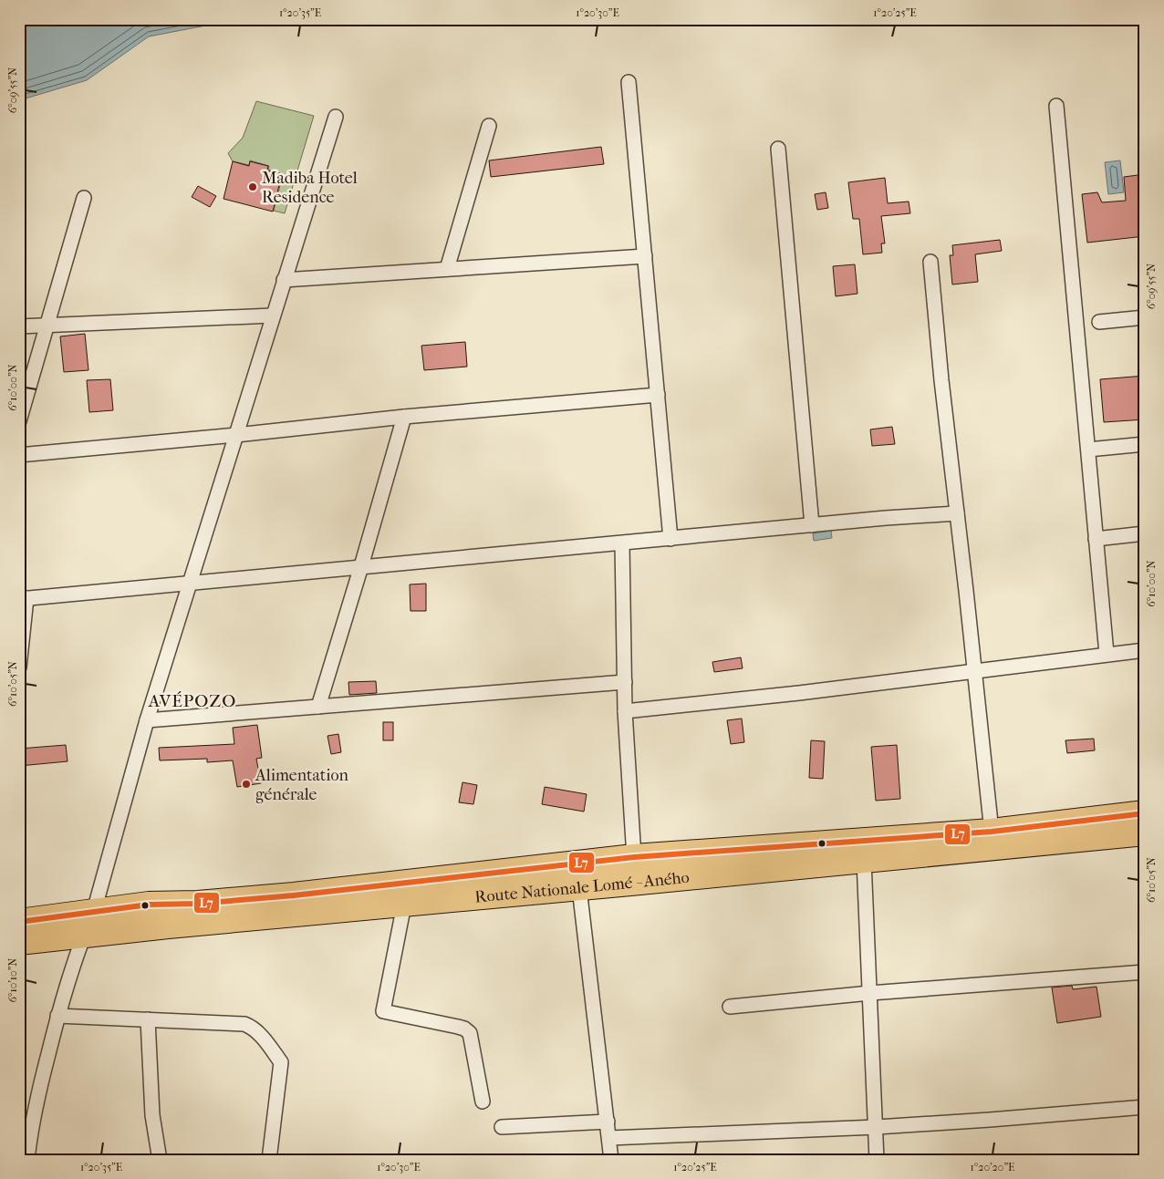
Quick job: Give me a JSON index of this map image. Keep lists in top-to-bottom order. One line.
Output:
{"streets":{"highway":["Route Nationale Lomé - Aného"]},"districts":["AVÉPOZO"],"places":["Madiba Hotel Residence","Alimentation générale"],"lines":["transit line L7"],"coordinates":["1°20'35\"E","1°20'30\"E","1°20'25\"E","6°09'55\"N","6°10'00\"N","6°10'05\"N","6°10'10\"N","1°20'20\"E"]}
